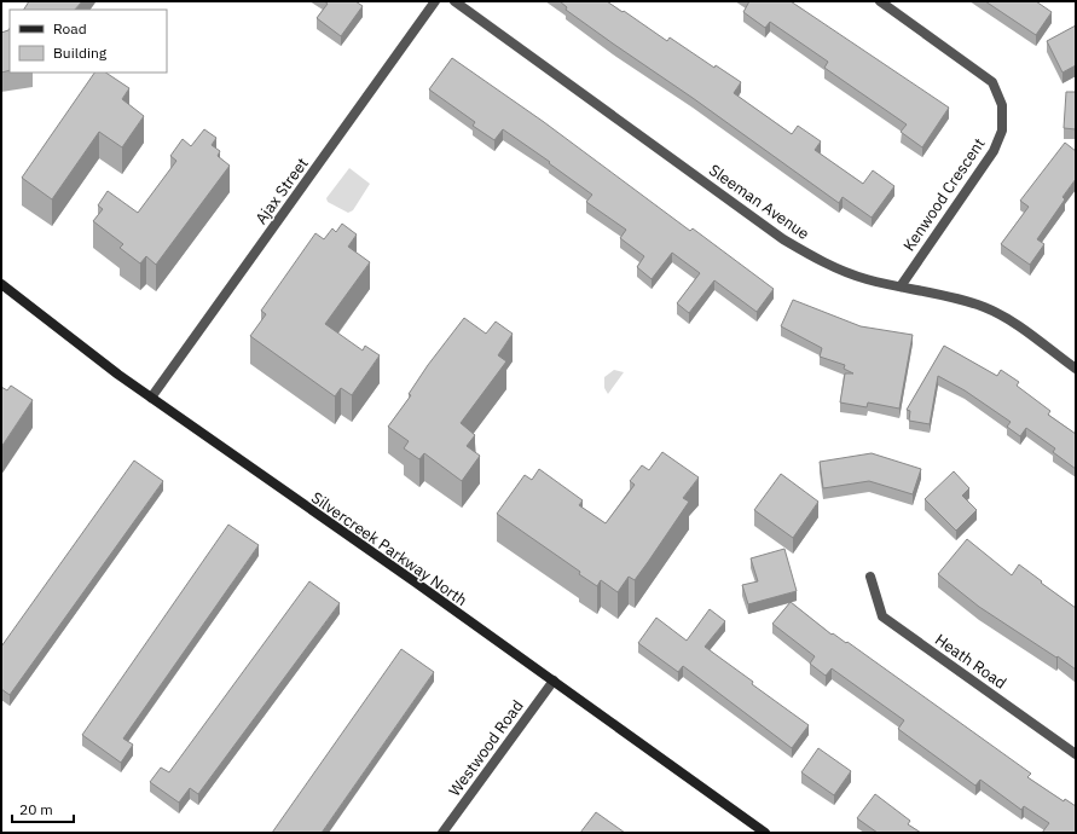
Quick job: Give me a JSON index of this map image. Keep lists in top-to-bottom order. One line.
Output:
{"streets":{"main road":["Silvercreek Parkway North"],"street":["Ajax Street","Kenwood Crescent","Sleeman Avenue","Heath Road","Westwood Road"]},"crossings":[["Ajax Street","Silvercreek Parkway North"],["Kenwood Crescent","Sleeman Avenue"],["Silvercreek Parkway North","Westwood Road"]],"legend":["Road","Building"],"scale_bar":"20 m"}
